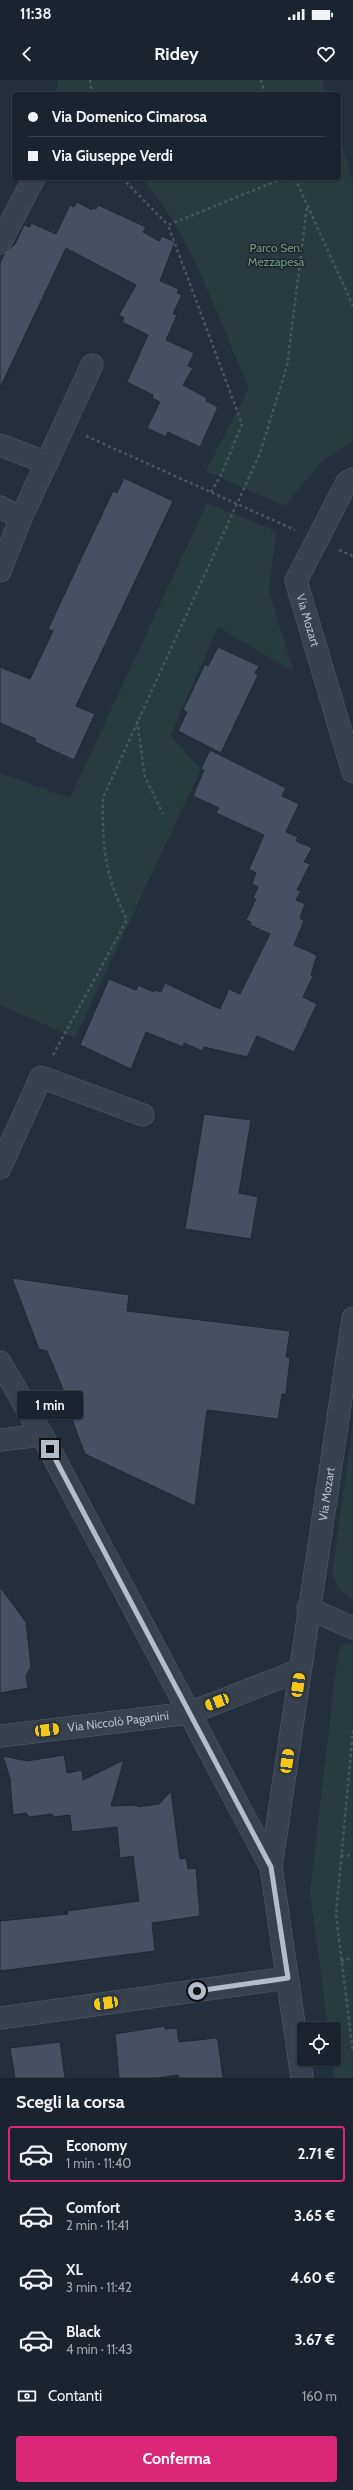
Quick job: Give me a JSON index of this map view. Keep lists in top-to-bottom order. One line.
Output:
{"streets":{"street":["Via Mozart","Via Niccolò Paganini"]},"crossings":[["Via Mozart","Via Niccolò Paganini"]],"parks":["Parco Sen. Mezzapesa"],"page":{"status":"11:38","header":"Ridey","banner":["Via Domenico Cimarosa","Via Giuseppe Verdi"],"bubble":"1 min","heading":"Scegli la corsa","list":[{"name":"Economy","note":"1 min · 11:40","value":"2.71 €"},{"name":"Comfort","note":"2 min · 11:41","value":"3.65 €"},{"name":"XL","note":"3 min · 11:42","value":"4.60 €"},{"name":"Black","note":"4 min · 11:43","value":"3.67 €"}],"pay":["Contanti","160 m"],"buttons":"Conferma"}}
